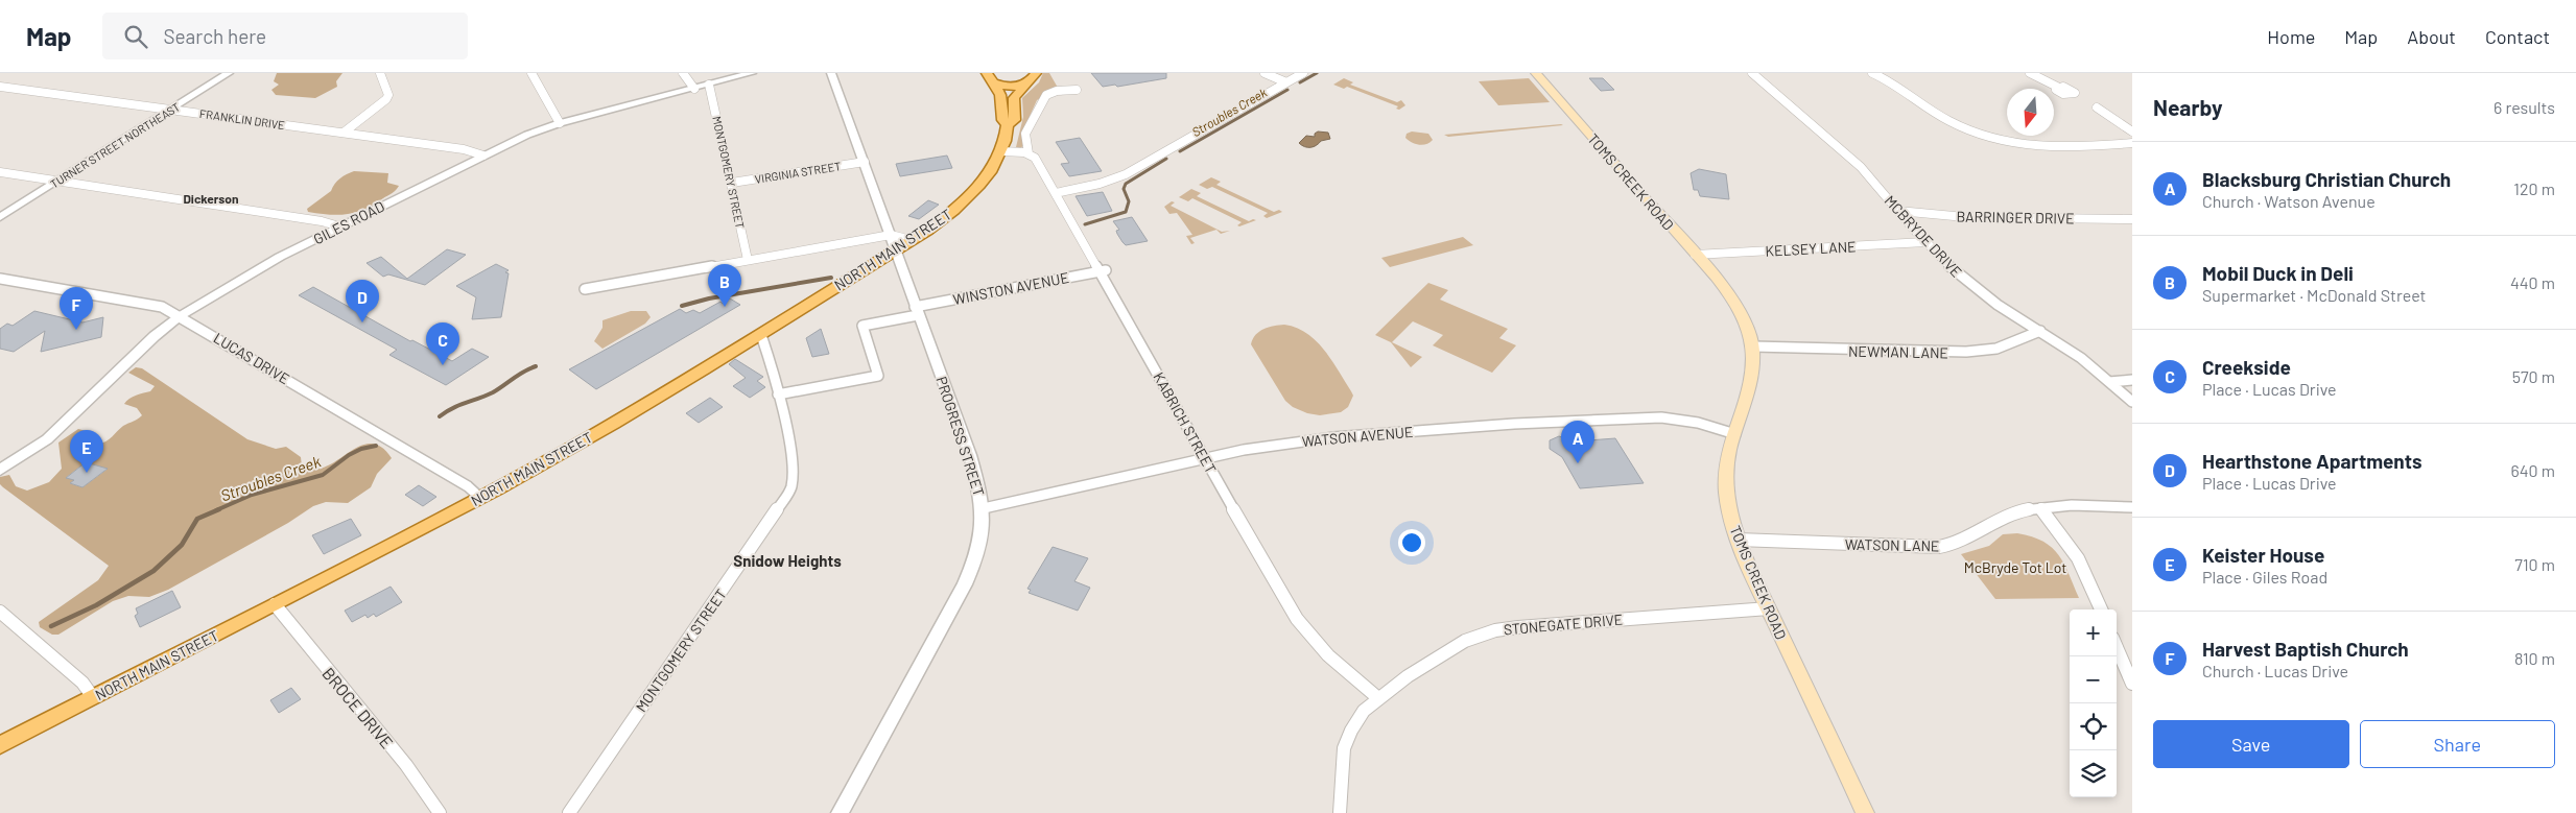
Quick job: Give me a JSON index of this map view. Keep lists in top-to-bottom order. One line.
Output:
{"streets":{"main road":["TOMS CREEK ROAD","NORTH MAIN STREET"],"street":["FRANKLIN DRIVE","TURNER STREET NORTHEAST","MONTGOMERY STREET","VIRGINIA STREET","BARRINGER DRIVE","GILES ROAD","MCBRYDE DRIVE","KELSEY LANE","WINSTON AVENUE","NEWMAN LANE","LUCAS DRIVE","KABRICH STREET","PROGRESS STREET","WATSON AVENUE","WATSON LANE","STONEGATE DRIVE","BROCE DRIVE"]},"crossings":[["FRANKLIN DRIVE","TURNER STREET NORTHEAST"],["FRANKLIN DRIVE","GILES ROAD"],["MONTGOMERY STREET","VIRGINIA STREET"],["MONTGOMERY STREET","GILES ROAD"],["MONTGOMERY STREET","NORTH MAIN STREET"],["MONTGOMERY STREET","WINSTON AVENUE"],["VIRGINIA STREET","PROGRESS STREET"],["TOMS CREEK ROAD","KELSEY LANE"],["TOMS CREEK ROAD","NEWMAN LANE"],["TOMS CREEK ROAD","WATSON AVENUE"],["TOMS CREEK ROAD","WATSON LANE"],["TOMS CREEK ROAD","STONEGATE DRIVE"],["BARRINGER DRIVE","MCBRYDE DRIVE"],["GILES ROAD","LUCAS DRIVE"],["MCBRYDE DRIVE","KELSEY LANE"],["MCBRYDE DRIVE","NEWMAN LANE"],["NORTH MAIN STREET","LUCAS DRIVE"],["NORTH MAIN STREET","PROGRESS STREET"],["NORTH MAIN STREET","BROCE DRIVE"],["WINSTON AVENUE","KABRICH STREET"],["WINSTON AVENUE","PROGRESS STREET"],["KABRICH STREET","WATSON AVENUE"],["KABRICH STREET","STONEGATE DRIVE"],["PROGRESS STREET","WATSON AVENUE"]],"districts":["Dickerson","Snidow Heights"],"water":["Stroubles Creek"],"parks":["McBryde Tot Lot"],"north":"bottom","page":{"header":"Map","search":"Search here","nav":["Home","Map","About","Contact"],"heading":["Nearby","6 results"],"list":[{"mark":"A","name":"Blacksburg Christian Church","note":"Church · Watson Avenue","value":"120 m"},{"mark":"B","name":"Mobil Duck in Deli","note":"Supermarket · McDonald Street","value":"440 m"},{"mark":"C","name":"Creekside","note":"Place · Lucas Drive","value":"570 m"},{"mark":"D","name":"Hearthstone Apartments","note":"Place · Lucas Drive","value":"640 m"},{"mark":"E","name":"Keister House","note":"Place · Giles Road","value":"710 m"},{"mark":"F","name":"Harvest Baptish Church","note":"Church · Lucas Drive","value":"810 m"}],"pins":["B","D","F","C","A","E"],"map_buttons":["+","−"],"buttons":["Save","Share"]}}
